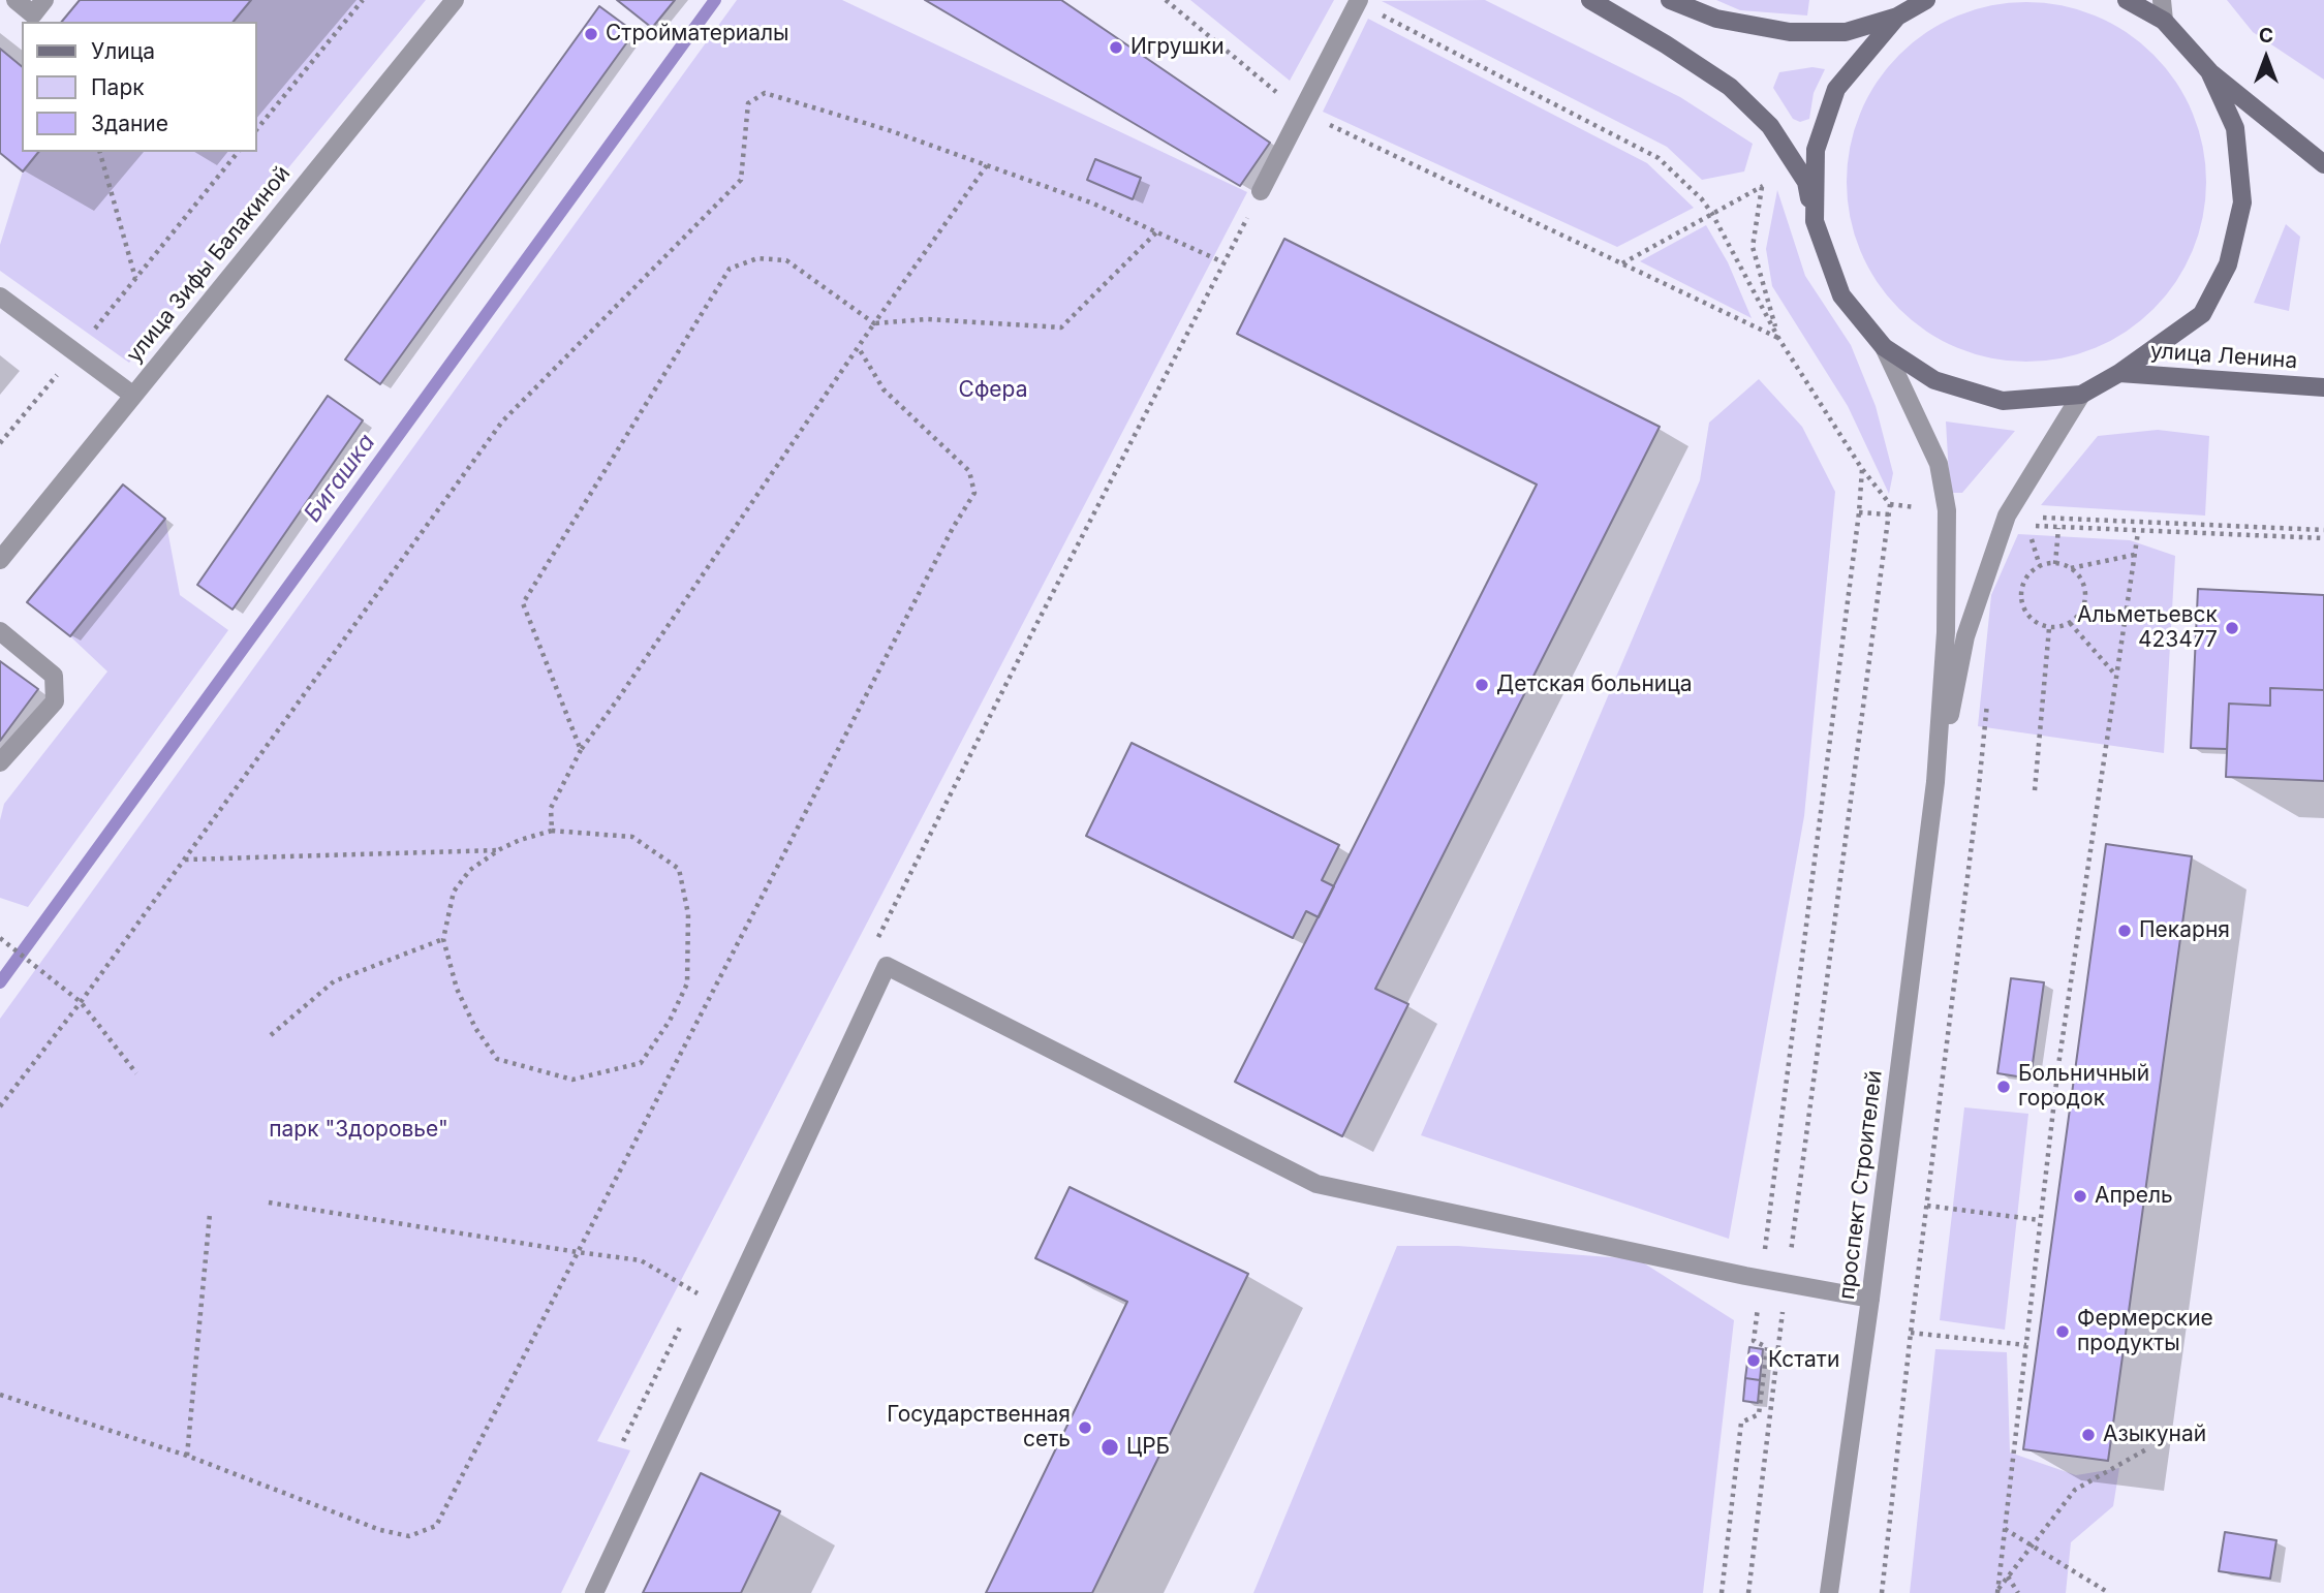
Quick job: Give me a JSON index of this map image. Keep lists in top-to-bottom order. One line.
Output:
{"streets":{"main road":["улица Ленина"],"street":["улица Зифы Балакиной","проспект Строителей"]},"water":["Бигашка"],"parks":["Сфера","парк \"Здоровье\""],"places":["Стройматериалы","Игрушки","Альметьевск 423477","Детская больница","Пекарня","Больничный городок","Апрель","Фермерские продукты","Кстати","Государственная сеть","Азыкунай","ЦРБ"],"legend":["Улица","Парк","Здание"],"north":"top"}
